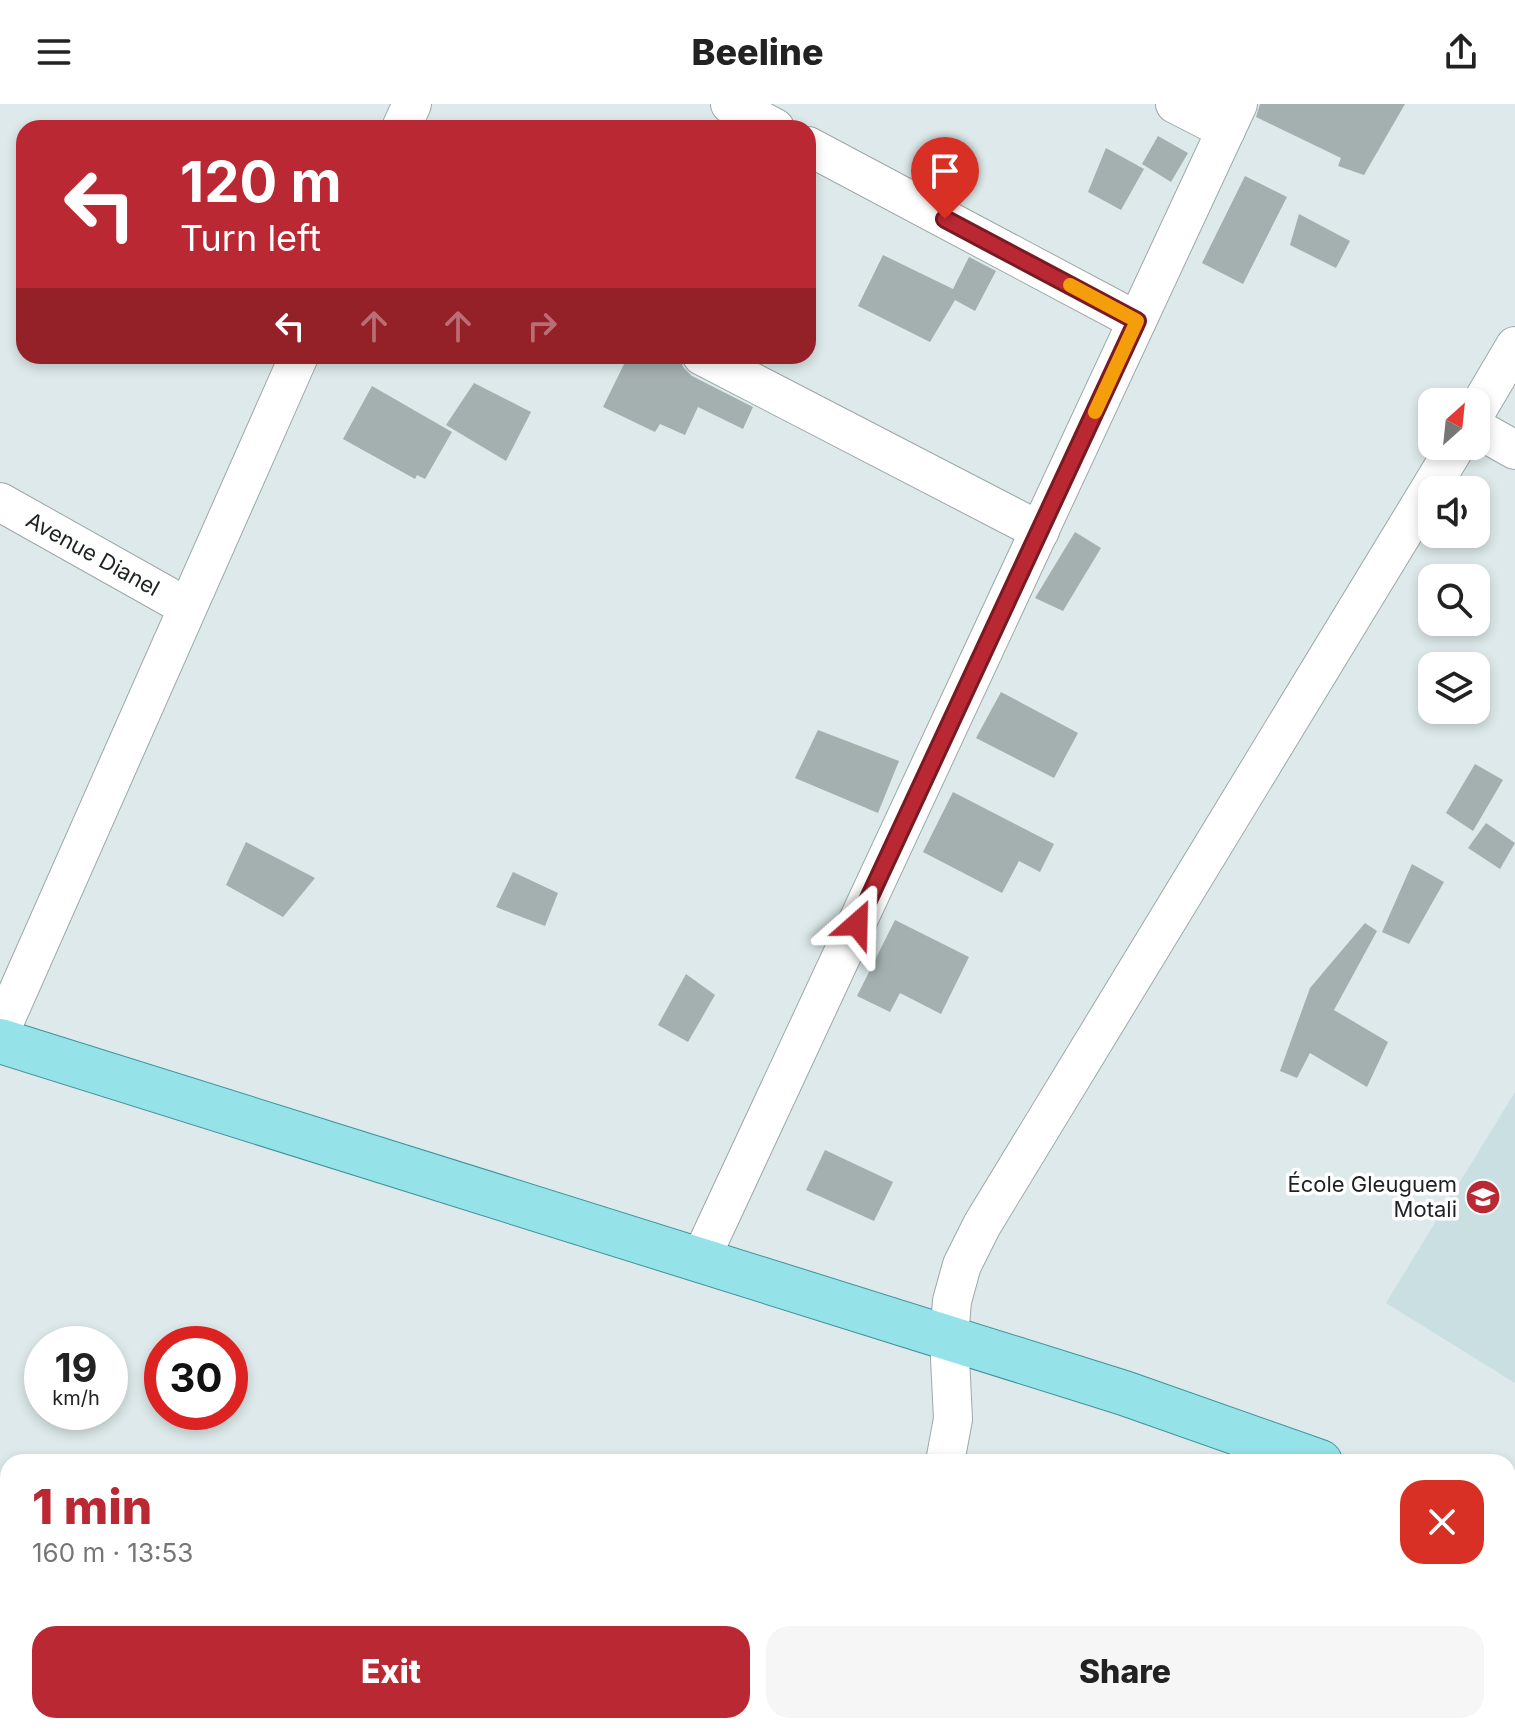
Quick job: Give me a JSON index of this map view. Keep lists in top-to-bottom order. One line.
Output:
{"streets":{"street":["Avenue Dianel"]},"places":{"school or university":["École Gleuguem Motali"]},"north":"top right","page":{"header":"Beeline","turn":["120 m","Turn left"],"speed":"19 km/h","limit":"30","heading":["1 min","160 m · 13:53"],"buttons":["Exit","Share"]}}
